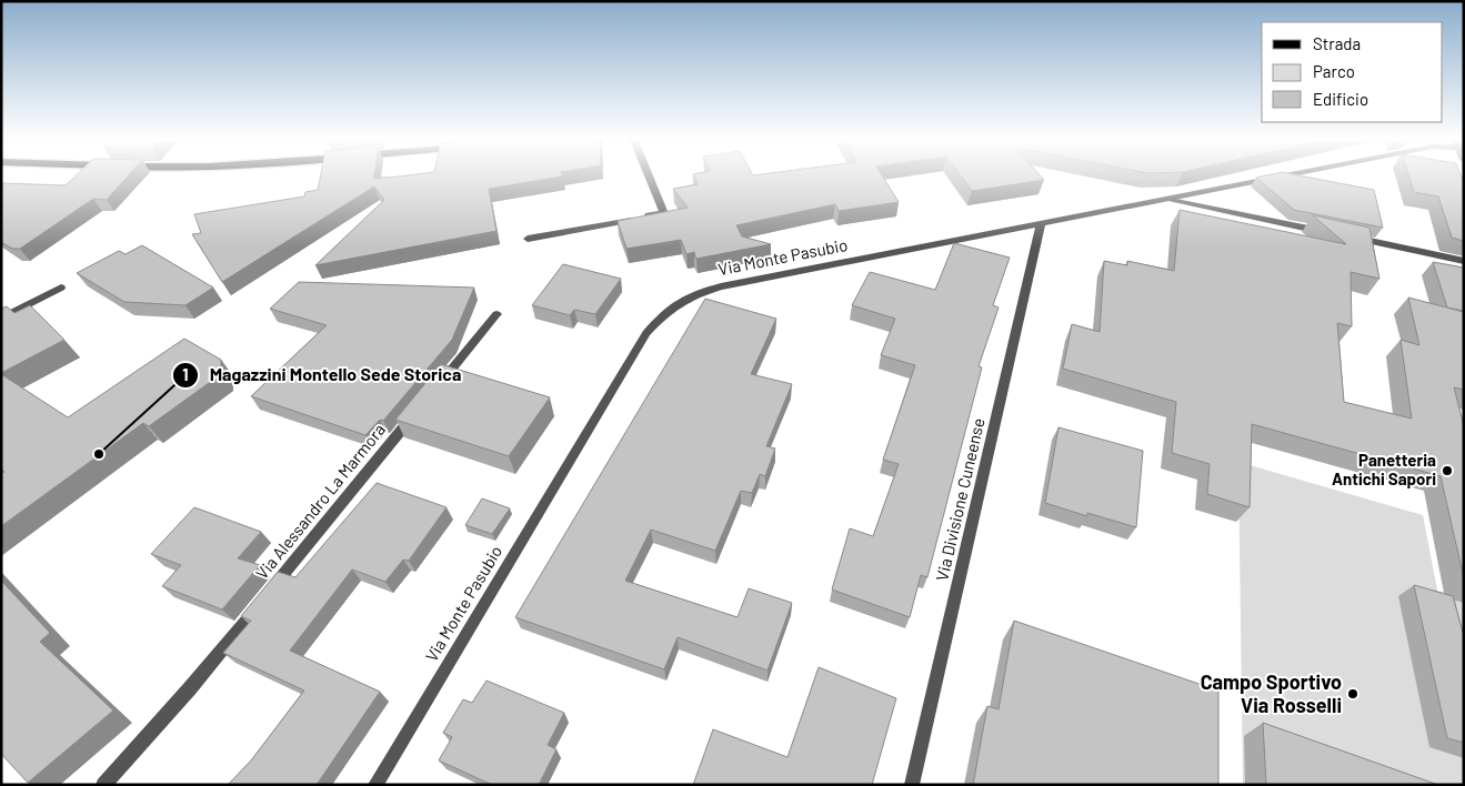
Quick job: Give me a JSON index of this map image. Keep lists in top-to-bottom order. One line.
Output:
{"streets":{"street":["Via Monte Pasubio","Via Divisione Cuneense","Via Alessandro La Marmora"]},"crossings":[["Via Monte Pasubio","Via Divisione Cuneense"]],"places":["Magazzini Montello Sede Storica","Panetteria Antichi Sapori","Campo Sportivo Via Rosselli"],"legend":["Strada","Parco","Edificio"]}
